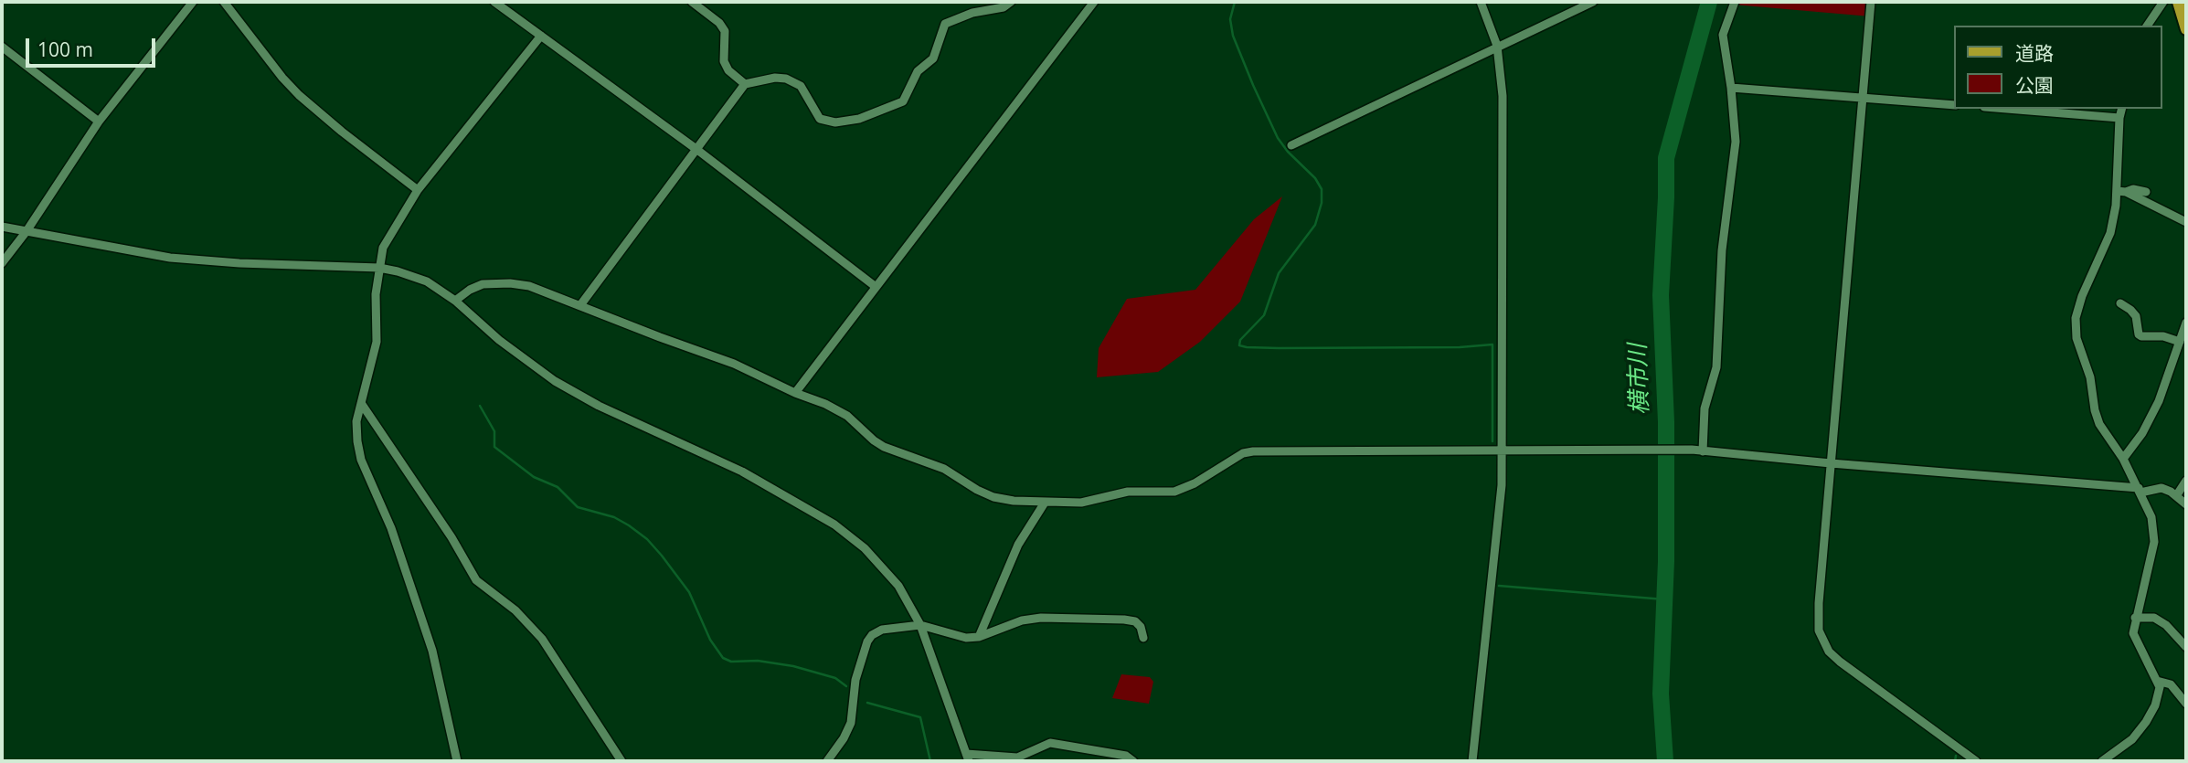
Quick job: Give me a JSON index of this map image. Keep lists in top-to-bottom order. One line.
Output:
{"water":["横市川"],"legend":["道路","公園"],"scale_bar":"100 m"}
